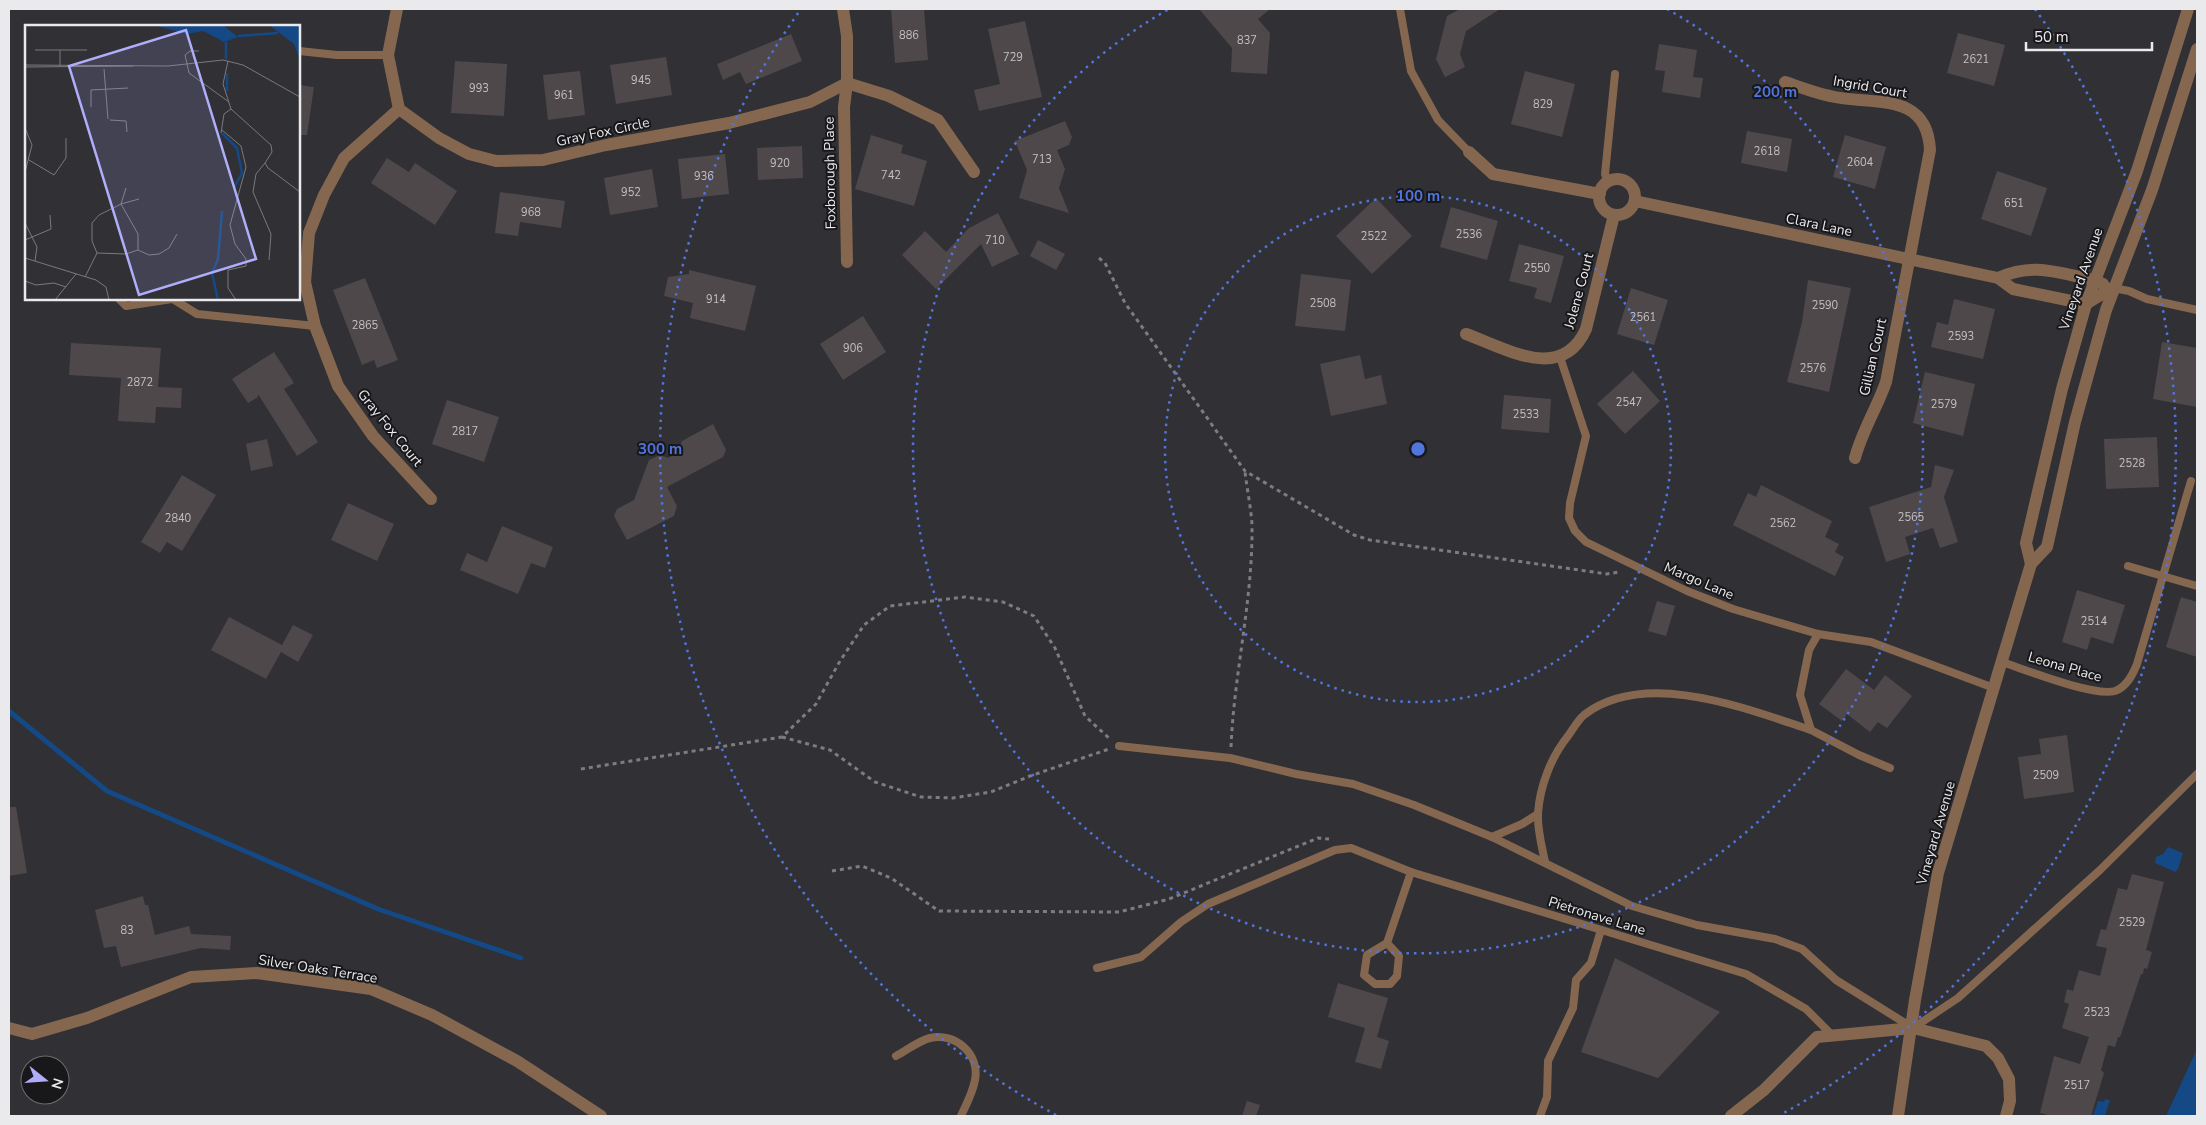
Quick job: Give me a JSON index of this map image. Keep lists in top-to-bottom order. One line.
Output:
{"streets":{"street":["Ingrid Court","Gray Fox Circle","Foxborough Place","Clara Lane","Vineyard Avenue","Jolene Court","Gillian Court","Gray Fox Court","Silver Oaks Terrace"],"lane":["Margo Lane","Leona Place","Pietronave Lane"]},"crossings":[["Ingrid Court","Clara Lane"],["Ingrid Court","Gillian Court"],["Gray Fox Circle","Foxborough Place"],["Gray Fox Circle","Gray Fox Court"],["Clara Lane","Vineyard Avenue"],["Clara Lane","Jolene Court"],["Clara Lane","Gillian Court"],["Vineyard Avenue","Margo Lane"],["Vineyard Avenue","Leona Place"],["Jolene Court","Margo Lane"]],"house_numbers":["886","837","729","2621","945","993","961","829","2618","713","2604","920","742","936","952","651","968","2536","2522","710","2550","914","2508","2590","2561","2865","2593","906","2576","2872","2547","2579","2533","2817","2528","2565","2840","2562","2514","2509","2529","83","2523","2517"],"scale_bar":"50 m","north":"right","rings":["200 m","100 m","300 m"]}
